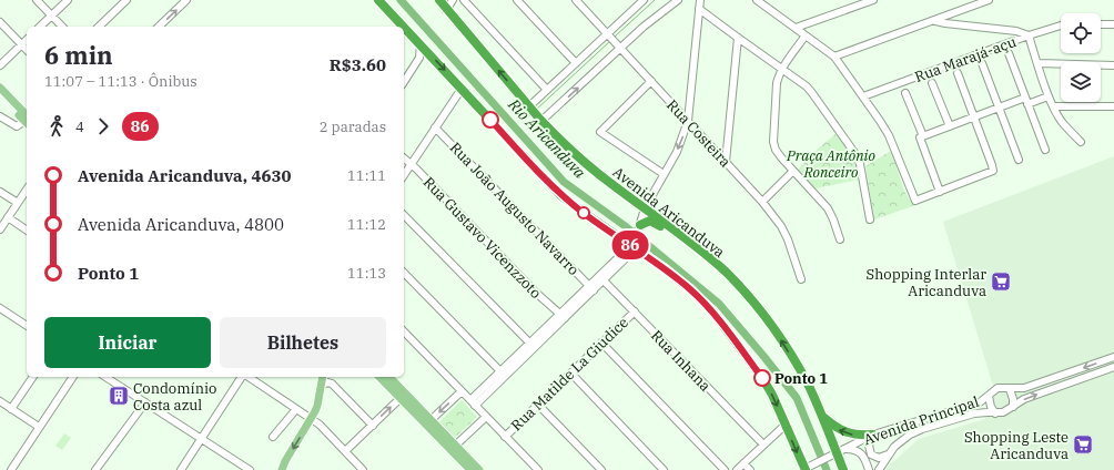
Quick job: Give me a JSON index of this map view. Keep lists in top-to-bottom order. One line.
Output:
{"streets":{"highway":["Avenida Aricanduva"],"street":["Rua Marajá-açu","Rua Costeira","Rua João Augusto Navarro","Rua Gustavo Vicenzzoto","Rua Inhana","Rua Matilde La Giudice","Avenida Principal"]},"crossings":[["Avenida Aricanduva","Avenida Principal"],["Rua Inhana","Rua Matilde La Giudice"]],"water":["Rio Aricanduva"],"parks":["Praça Antônio Ronceiro"],"places":{"supermarket":["Shopping Interlar Aricanduva","Shopping Leste Aricanduva"],"other":["Ponto 1"],"building":["Condomínio Costa azul"]},"lines":["bus line 86"],"page":{"on_map":"86","heading":["6 min","11:07 – 11:13 · Ônibus","R$3.60"],"legs":["4","86","2 paradas"],"list":[{"name":"Avenida Aricanduva, 4630","value":"11:11"},{"name":"Avenida Aricanduva, 4800","value":"11:12"},{"name":"Ponto 1","value":"11:13"}],"buttons":["Iniciar","Bilhetes"]}}
